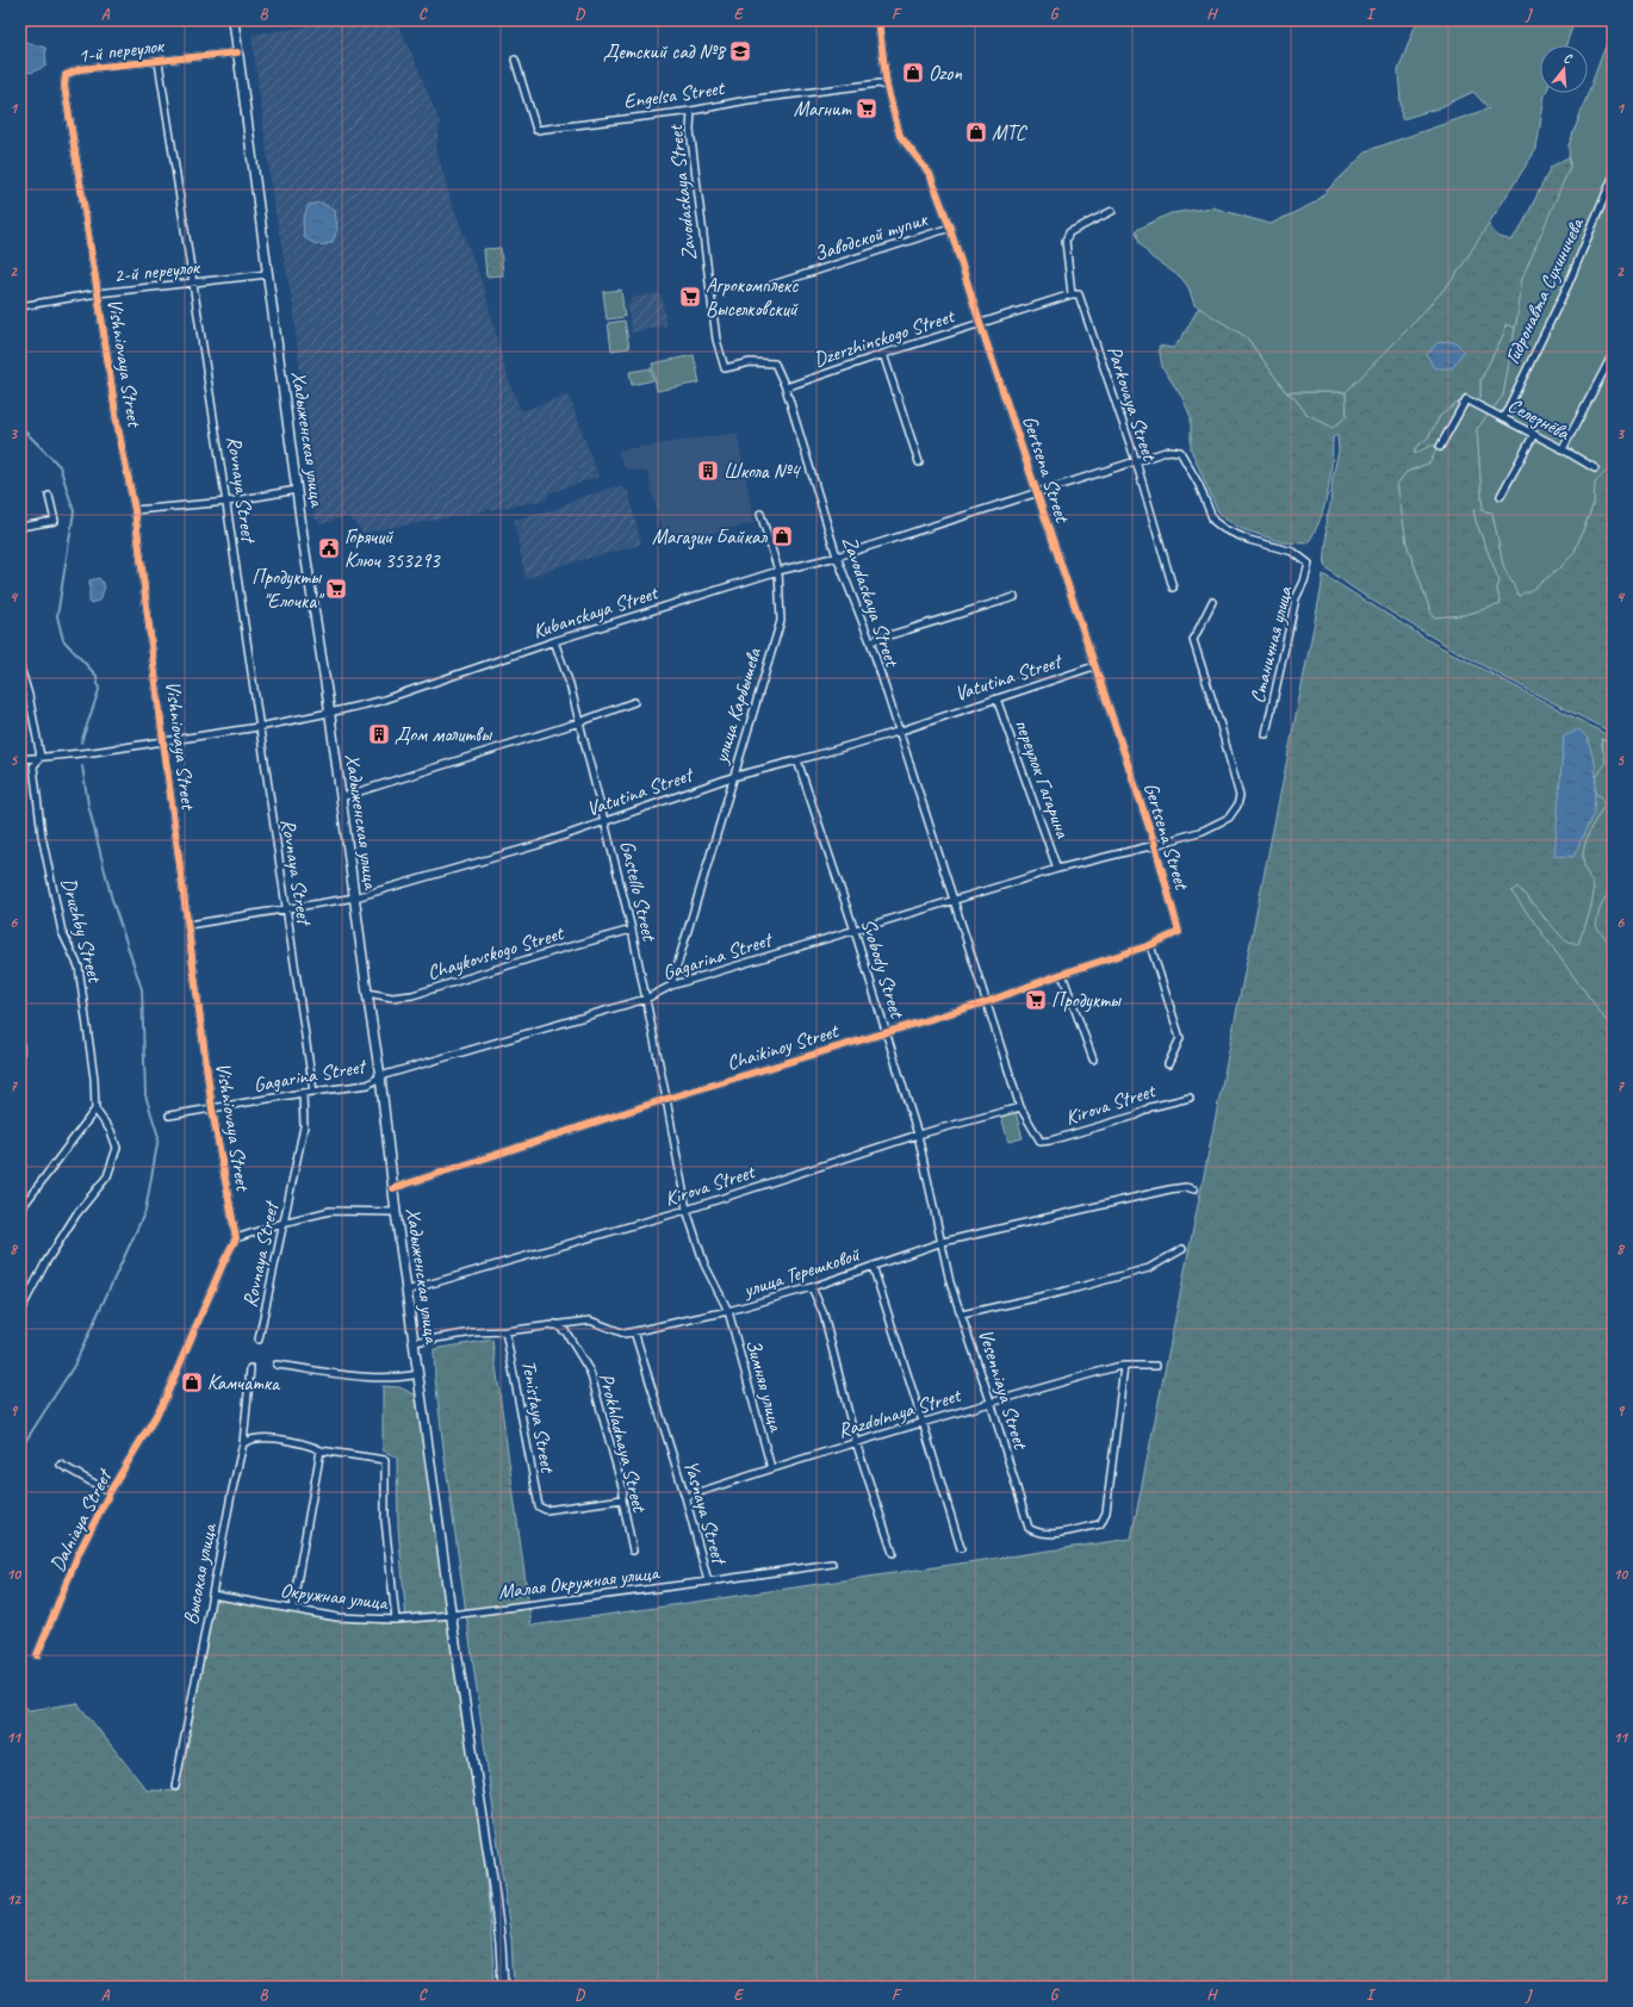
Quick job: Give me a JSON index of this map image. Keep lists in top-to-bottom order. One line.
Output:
{"streets":{"main road":["Хадыженская улица"],"street":["1-й переулок","Engelsa Street","Zavodaskaya Street","Заводской тупик","2-й переулок","Гидронавта Сухиничева","Dzerzhinskogo Street","Vishniovaya Street","Parkovaya Street","Селезнёва","Gertsena Street","Rovnaya Street","Kubanskaya Street","Станичная улица","Vatutina Street","улица Карбышева","переулок Гагарина","Gastello Street","Druzhby Street","Chaykovskogo Street","Gagarina Street","Svobody Street","Chaikinoy Street","Kirova Street","улица Терешковой","Зимняя улица","Vesenniaya Street","Razdolnaya Street","Tenistaya Street","Prokhladnaya Street","Yasnaya Street","Dalniaya Street","Высокая улица","Малая Окружная улица","Окружная улица"]},"crossings":[["1-й переулок","Vishniovaya Street"],["1-й переулок","Хадыженская улица"],["1-й переулок","Rovnaya Street"],["Engelsa Street","Zavodaskaya Street"],["Engelsa Street","Gertsena Street"],["Zavodaskaya Street","Dzerzhinskogo Street"],["Zavodaskaya Street","Kubanskaya Street"],["Zavodaskaya Street","Vatutina Street"],["Zavodaskaya Street","Gagarina Street"],["Zavodaskaya Street","Chaikinoy Street"],["Zavodaskaya Street","Kirova Street"],["Заводской тупик","Gertsena Street"],["2-й переулок","Vishniovaya Street"],["2-й переулок","Хадыженская улица"],["2-й переулок","Rovnaya Street"],["Гидронавта Сухиничева","Селезнёва"],["Dzerzhinskogo Street","Parkovaya Street"],["Dzerzhinskogo Street","Gertsena Street"],["Vishniovaya Street","Kubanskaya Street"],["Vishniovaya Street","Vatutina Street"],["Vishniovaya Street","Gagarina Street"],["Vishniovaya Street","Dalniaya Street"],["Parkovaya Street","Kubanskaya Street"],["Хадыженская улица","Kubanskaya Street"],["Хадыженская улица","Vatutina Street"],["Хадыженская улица","Chaykovskogo Street"],["Хадыженская улица","Gagarina Street"],["Хадыженская улица","Chaikinoy Street"],["Хадыженская улица","Kirova Street"],["Хадыженская улица","улица Терешковой"],["Хадыженская улица","Малая Окружная улица"],["Хадыженская улица","Окружная улица"],["Gertsena Street","Kubanskaya Street"],["Gertsena Street","Vatutina Street"],["Gertsena Street","Gagarina Street"],["Gertsena Street","Chaikinoy Street"],["Rovnaya Street","Kubanskaya Street"],["Rovnaya Street","Vatutina Street"],["Rovnaya Street","Gagarina Street"],["Kubanskaya Street","Станичная улица"],["Kubanskaya Street","улица Карбышева"],["Kubanskaya Street","Gastello Street"],["Kubanskaya Street","Druzhby Street"],["Vatutina Street","улица Карбышева"],["Vatutina Street","переулок Гагарина"],["Vatutina Street","Gastello Street"],["Vatutina Street","Svobody Street"],["улица Карбышева","Gagarina Street"],["переулок Гагарина","Gagarina Street"],["Gastello Street","Chaykovskogo Street"],["Gastello Street","Gagarina Street"],["Gastello Street","Chaikinoy Street"],["Gastello Street","Kirova Street"],["Gastello Street","улица Терешковой"],["Gastello Street","Зимняя улица"],["Gagarina Street","Svobody Street"],["Svobody Street","Chaikinoy Street"],["Svobody Street","Kirova Street"],["Svobody Street","улица Терешковой"],["Svobody Street","Vesenniaya Street"],["улица Терешковой","Зимняя улица"],["улица Терешковой","Vesenniaya Street"],["улица Терешковой","Tenistaya Street"],["улица Терешковой","Prokhladnaya Street"],["улица Терешковой","Yasnaya Street"],["Зимняя улица","Razdolnaya Street"],["Vesenniaya Street","Razdolnaya Street"],["Razdolnaya Street","Yasnaya Street"],["Tenistaya Street","Prokhladnaya Street"],["Yasnaya Street","Малая Окружная улица"],["Высокая улица","Окружная улица"],["Малая Окружная улица","Окружная улица"]],"places":{"school or university":["Детский сад №8"],"shop":["Ozon","МТС","Магазин Байкал","Камчатка"],"supermarket":["Магнит","Агрокомплекс Выселковский","Продукты \"Елочка\"","Продукты"],"building":["Школа №4","Дом молитвы"],"public building":["Горячий Ключ 353293"]},"north":"top","grid":{"columns":["A","B","C","D","E","F","G","H","I","J"],"rows":["1","2","3","4","5","6","7","8","9","10","11","12"]}}
